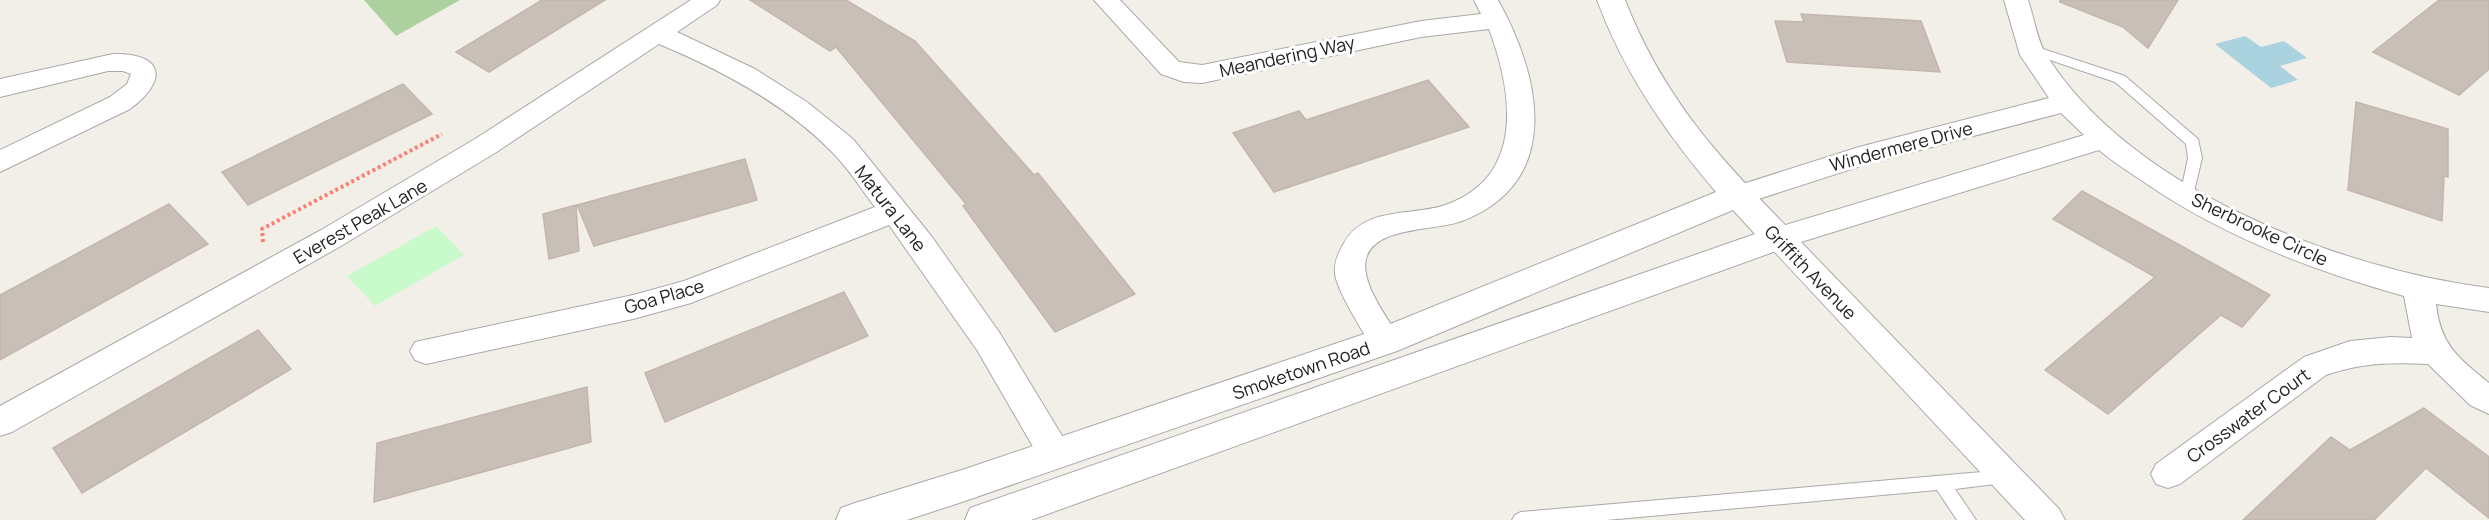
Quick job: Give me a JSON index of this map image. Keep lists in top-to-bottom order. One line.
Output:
{"streets":{"street":["Meandering Way","Windermere Drive","Matura Lane","Everest Peak Lane","Sherbrooke Circle","Griffith Avenue","Goa Place","Smoketown Road","Crosswater Court"]},"crossings":[["Windermere Drive","Sherbrooke Circle"],["Windermere Drive","Griffith Avenue"],["Windermere Drive","Smoketown Road"],["Matura Lane","Everest Peak Lane"],["Matura Lane","Goa Place"],["Matura Lane","Smoketown Road"],["Griffith Avenue","Smoketown Road"]]}
